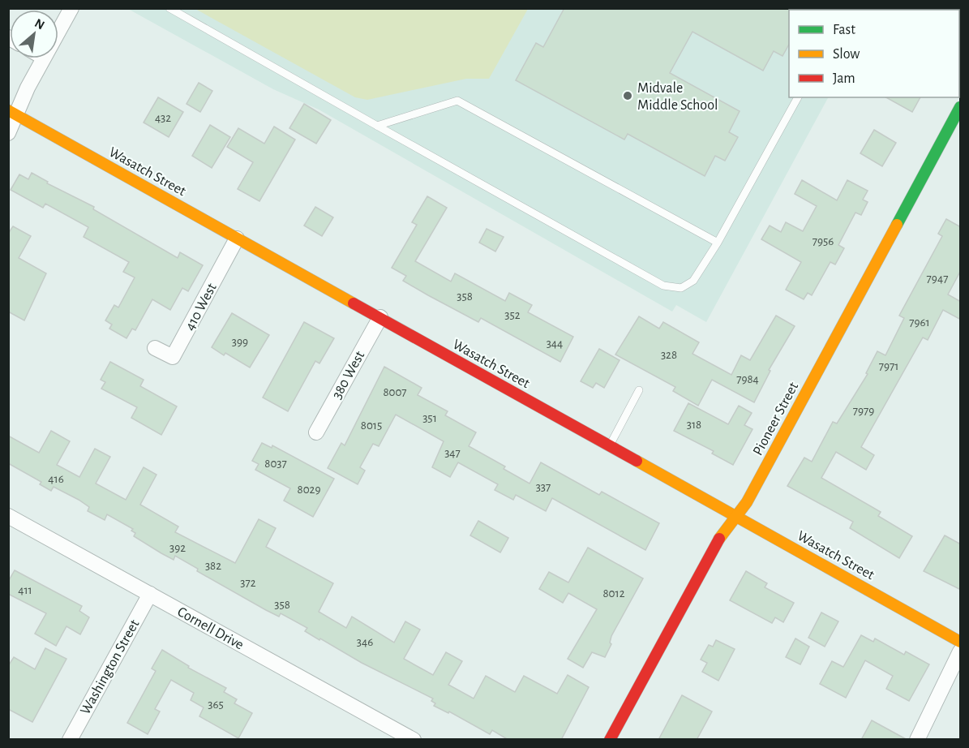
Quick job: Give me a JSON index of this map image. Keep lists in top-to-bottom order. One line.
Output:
{"streets":{"street":["Wasatch Street","410 West","380 West","Pioneer Street","Cornell Drive","Washington Street"]},"crossings":[["Wasatch Street","410 West"],["Wasatch Street","380 West"],["Wasatch Street","Pioneer Street"],["Cornell Drive","Washington Street"]],"places":["Midvale Middle School"],"house_numbers":["432","7956","7947","358","352","7961","399","344","328","7971","7984","8007","7979","351","318","8015","347","8037","416","337","8029","392","382","372","411","8012","358","346","365"],"legend":["Fast","Slow","Jam"],"north":"top right"}
